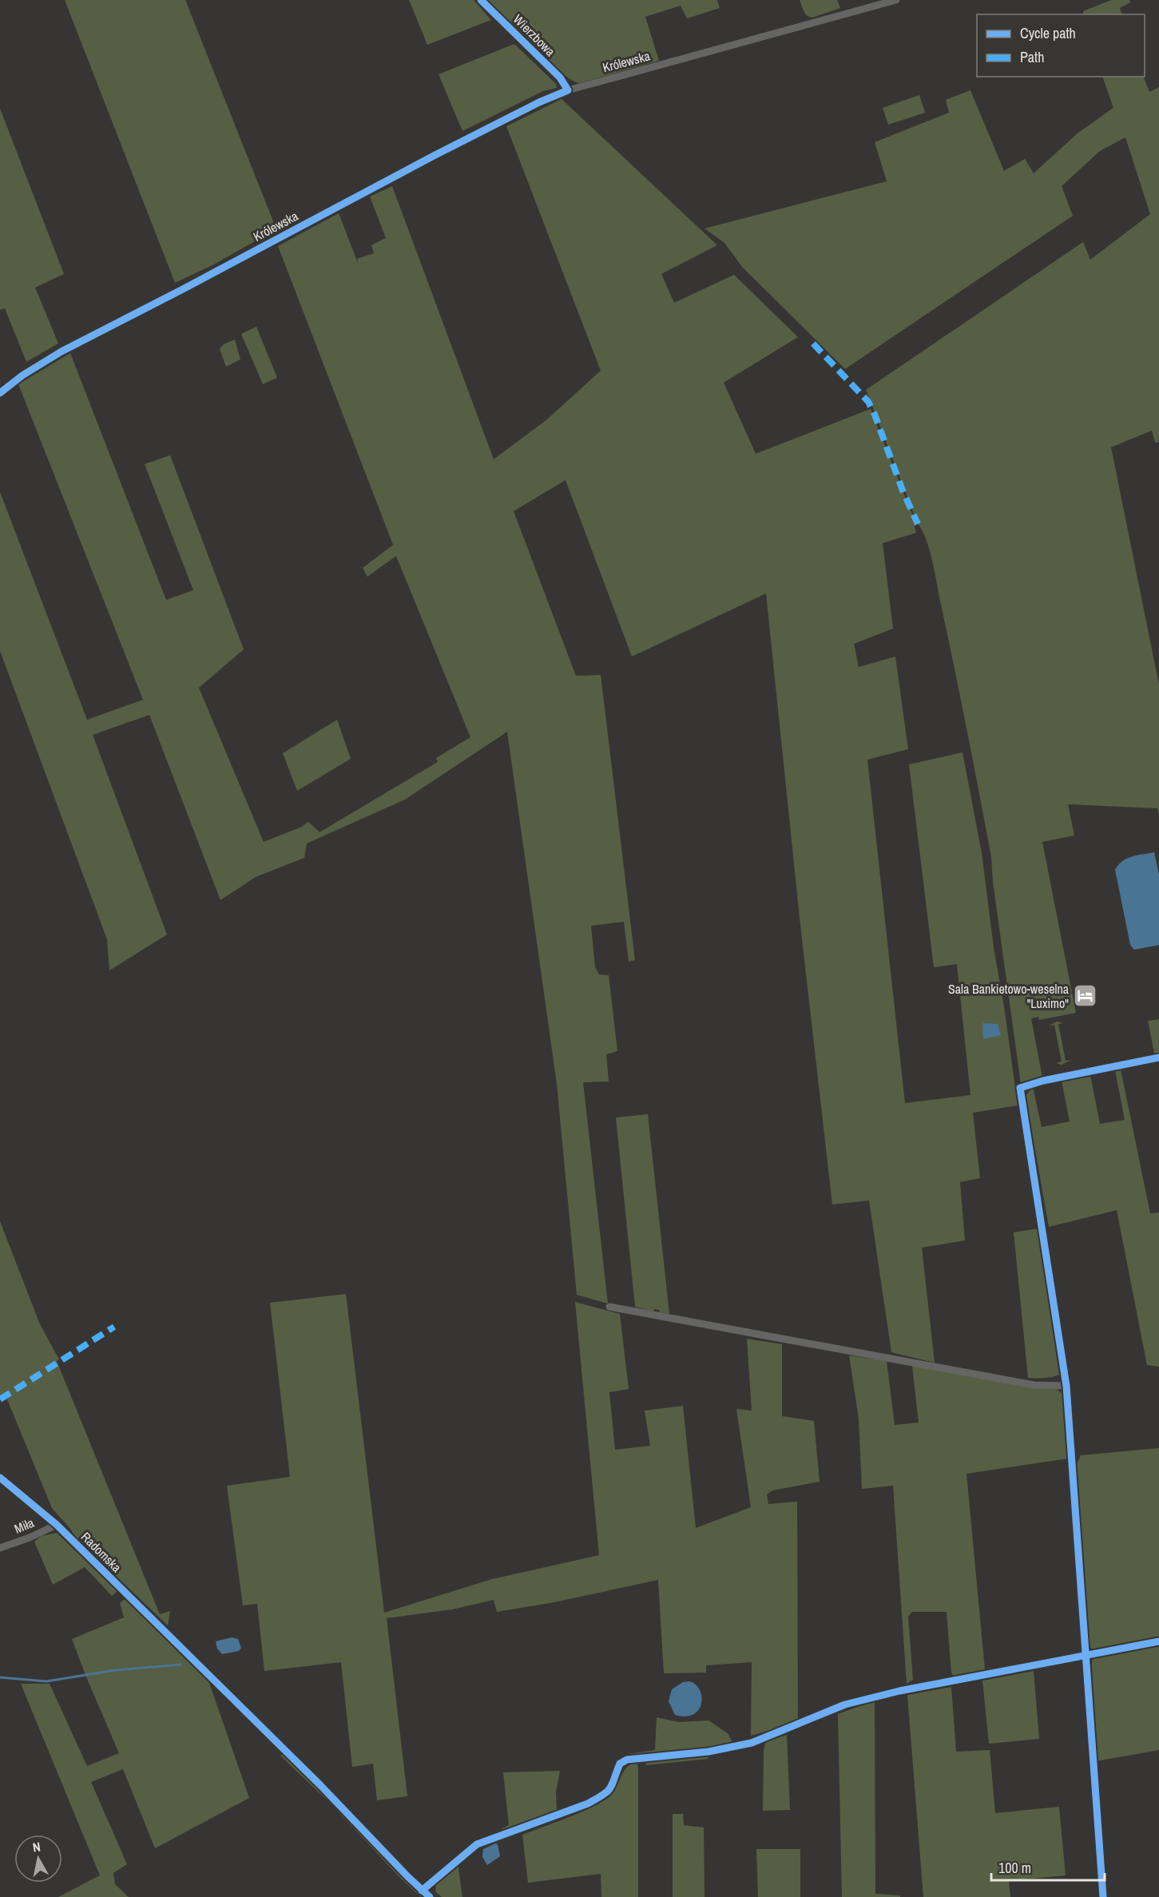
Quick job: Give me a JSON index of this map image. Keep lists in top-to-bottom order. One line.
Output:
{"streets":{"street":["Wierzbowa","Królewska","Miła","Radomska"]},"crossings":[["Wierzbowa","Królewska"],["Miła","Radomska"]],"places":{"hotel":["Sala Bankietowo-weselna \"Luximo\""]},"legend":["Cycle path","Path"],"scale_bar":"100 m","north":"top"}
